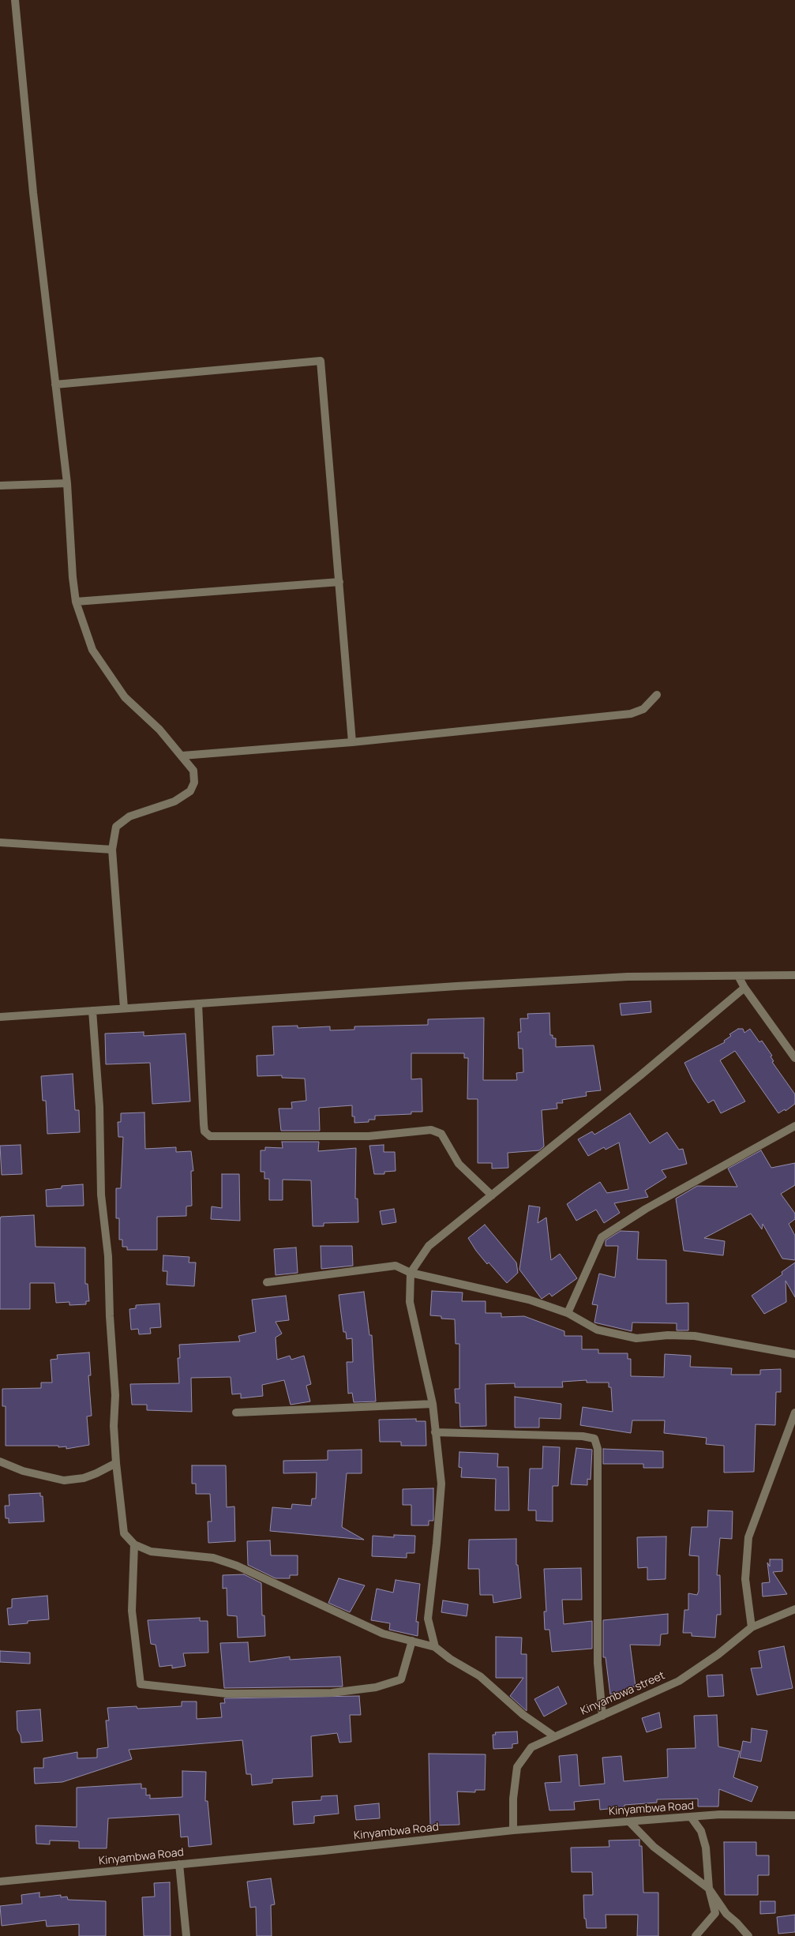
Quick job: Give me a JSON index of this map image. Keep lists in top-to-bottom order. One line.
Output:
{"streets":{"street":["Kinyambwa street","Kinyambwa Road"]},"crossings":[["Kinyambwa street","Kinyambwa Road"]]}
